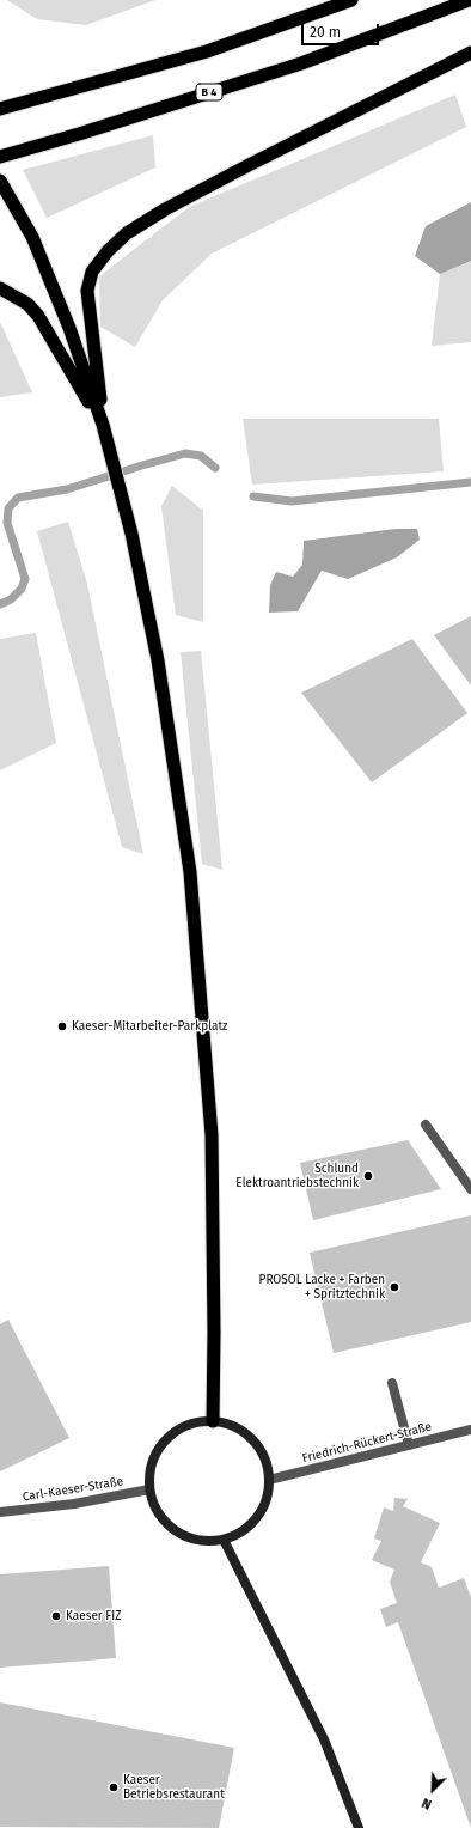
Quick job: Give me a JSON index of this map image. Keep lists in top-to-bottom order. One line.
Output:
{"streets":{"highway":["B 4"],"street":["Friedrich-Rückert-Straße","Carl-Kaeser-Straße"]},"crossings":[["Friedrich-Rückert-Straße","Carl-Kaeser-Straße"]],"places":["Kaeser-Mitarbeiter-Parkplatz","Schlund Elektroantriebstechnik","PROSOL Lacke + Farben + Spritztechnik","Kaeser FIZ","Kaeser Betriebsrestaurant"],"scale_bar":"20 m","north":"bottom left"}
